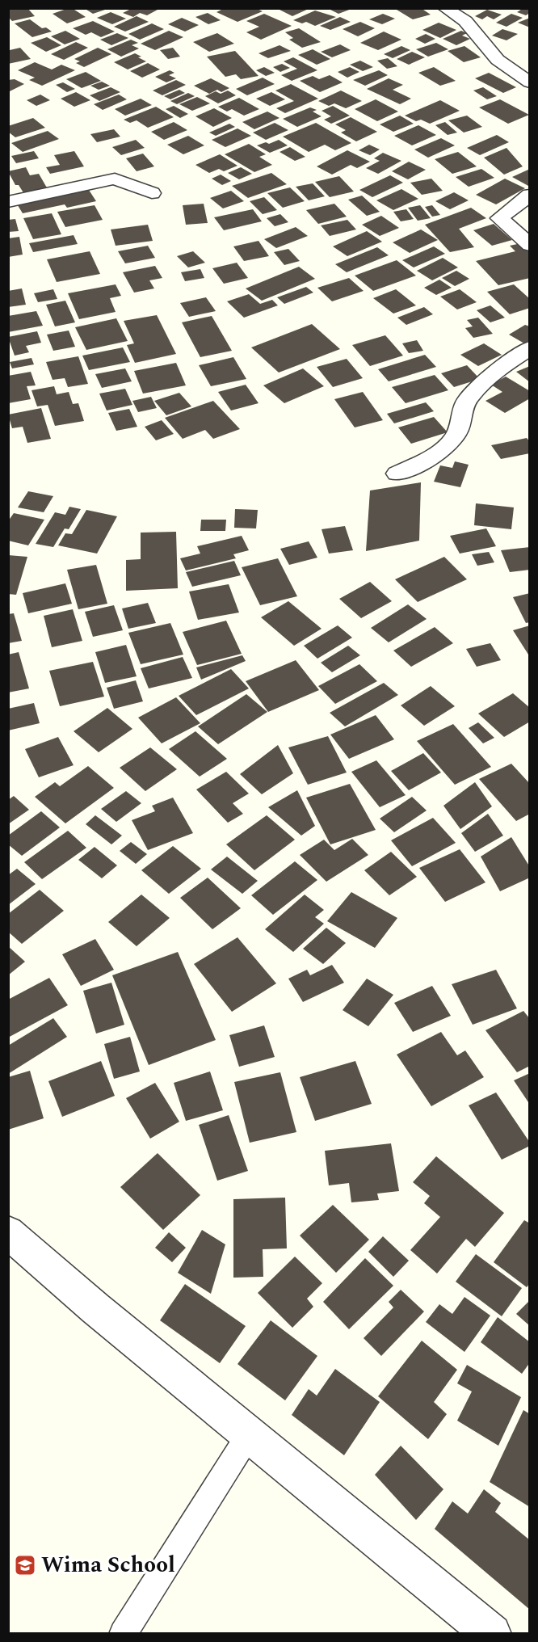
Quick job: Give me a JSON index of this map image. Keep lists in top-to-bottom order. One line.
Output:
{"places":{"school or university":["Wima School"]}}
